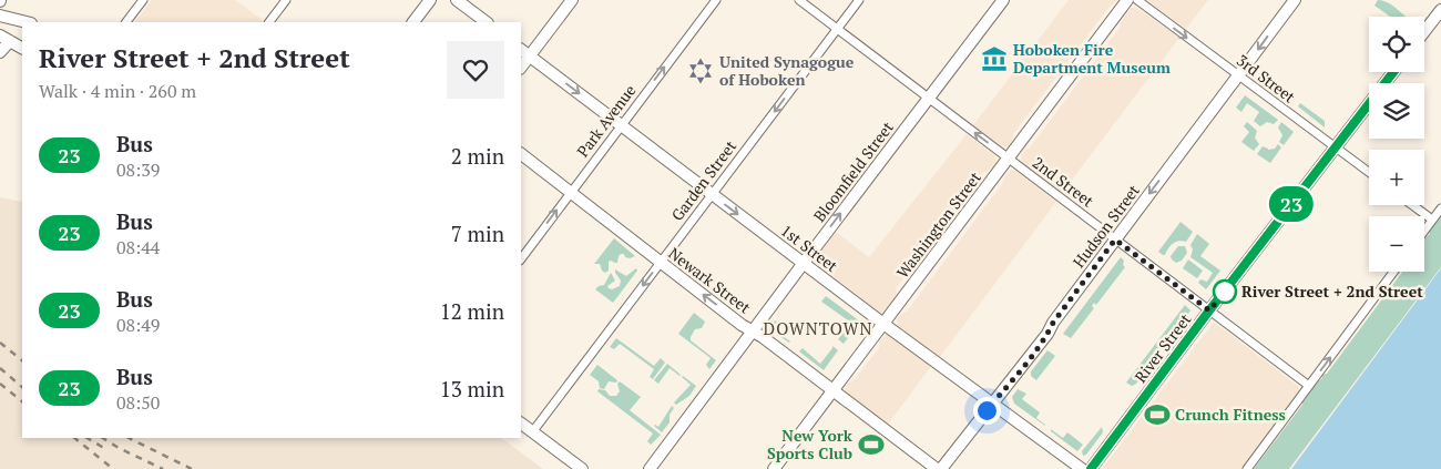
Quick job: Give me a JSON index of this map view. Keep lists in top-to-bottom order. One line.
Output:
{"streets":{"street":["3rd Street","Park Avenue","Bloomfield Street","Garden Street","2nd Street","Washington Street","Hudson Street","1st Street","Newark Street","River Street"]},"crossings":[["3rd Street","Hudson Street"],["3rd Street","River Street"],["Park Avenue","1st Street"],["Park Avenue","Newark Street"],["Bloomfield Street","2nd Street"],["Bloomfield Street","1st Street"],["Bloomfield Street","Newark Street"],["Garden Street","2nd Street"],["Garden Street","1st Street"],["Garden Street","Newark Street"],["2nd Street","Washington Street"],["2nd Street","Hudson Street"],["2nd Street","River Street"],["Washington Street","1st Street"],["Washington Street","Newark Street"],["Hudson Street","1st Street"],["Hudson Street","Newark Street"]],"one_way":["3rd Street","Park Avenue","Bloomfield Street","Garden Street","Hudson Street"],"districts":["DOWNTOWN"],"places":{"museum":["Hoboken Fire Department Museum"],"synagogue":["United Synagogue of Hoboken"],"other":["River Street + 2nd Street"],"sports":["Crunch Fitness","New York Sports Club"]},"lines":["bus line 23"],"page":{"on_map":"23","map_buttons":["+","−"],"heading":["River Street + 2nd Street","Walk · 4 min · 260 m"],"list":[{"mark":"23","name":"Bus","note":"08:39","value":"2 min"},{"mark":"23","name":"Bus","note":"08:44","value":"7 min"},{"mark":"23","name":"Bus","note":"08:49","value":"12 min"},{"mark":"23","name":"Bus","note":"08:50","value":"13 min"}]}}
